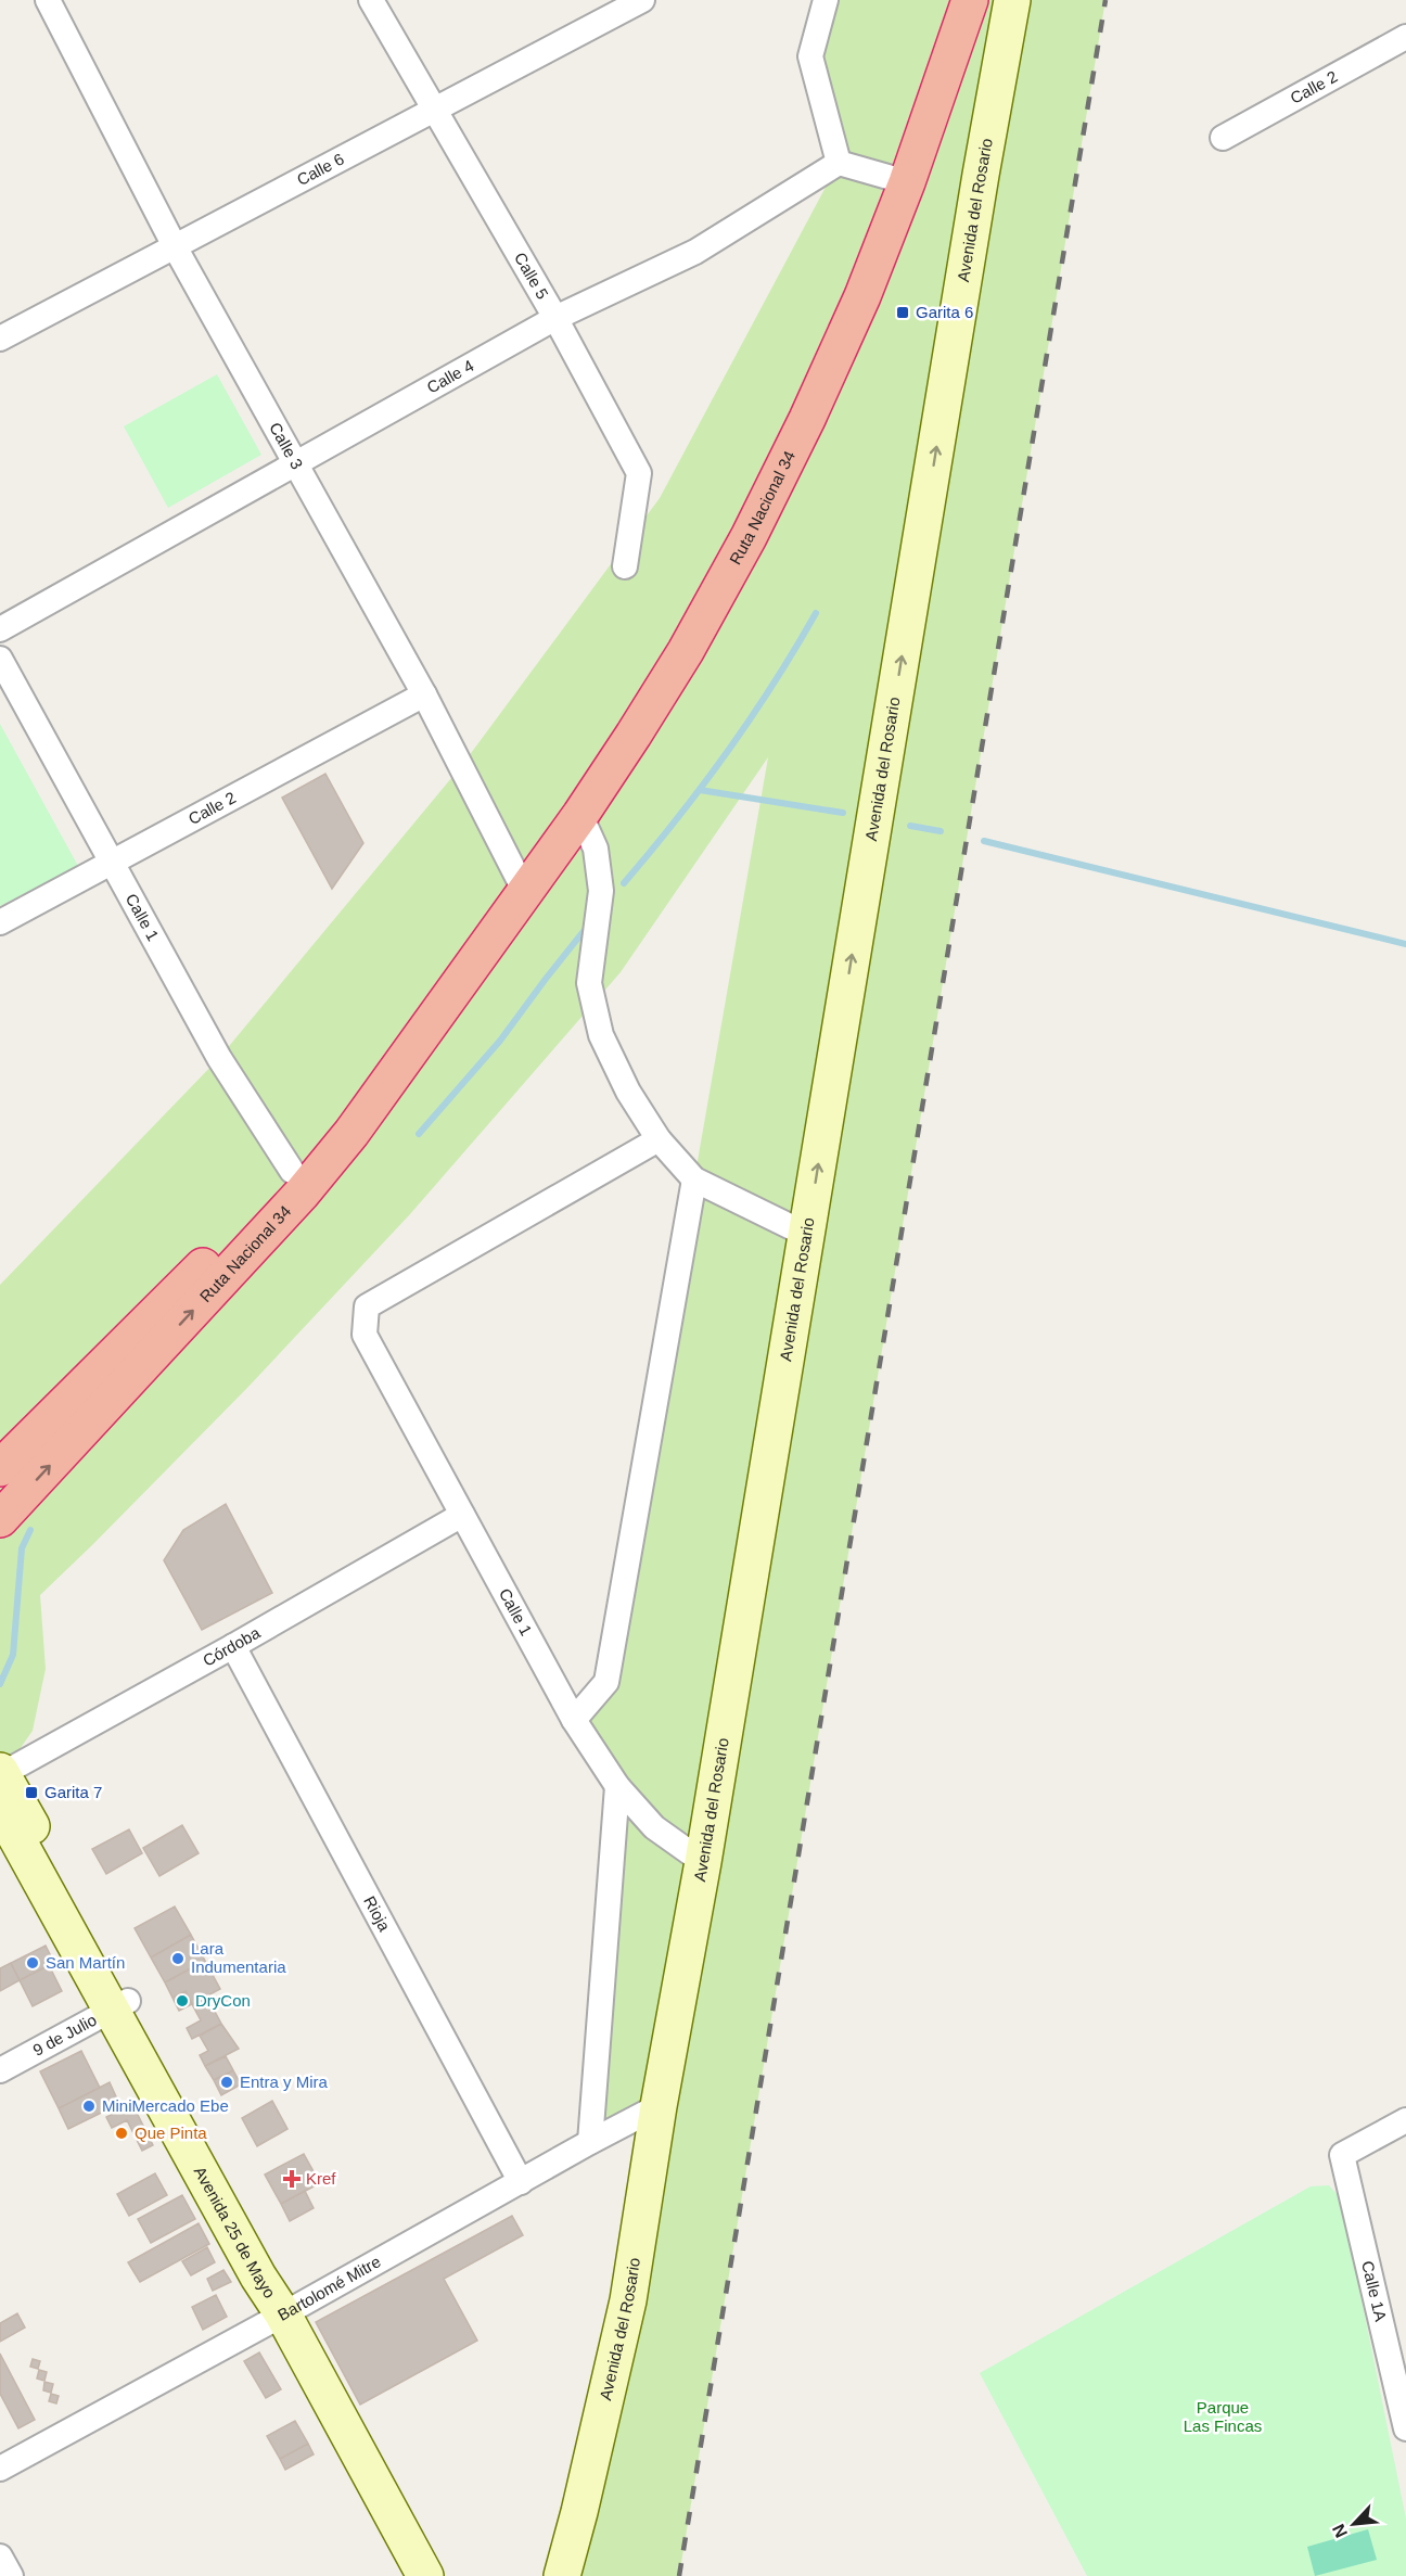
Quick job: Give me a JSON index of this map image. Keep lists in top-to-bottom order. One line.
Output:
{"streets":{"highway":["Ruta Nacional 34"],"main road":["Avenida del Rosario","Avenida 25 de Mayo"],"street":["Calle 2","Calle 6","Calle 5","Calle 4","Calle 3","Calle 1","Córdoba","Rioja","9 de Julio","Bartolomé Mitre","Calle 1A"]},"crossings":[["Calle 2","Calle 3"],["Calle 2","Calle 1"],["Calle 6","Calle 5"],["Calle 6","Calle 3"],["Avenida del Rosario","Calle 1"],["Avenida del Rosario","Bartolomé Mitre"],["Calle 5","Calle 4"],["Calle 4","Calle 3"],["Calle 3","Ruta Nacional 34"],["Ruta Nacional 34","Calle 1"],["Calle 1","Córdoba"],["Córdoba","Rioja"],["Córdoba","Avenida 25 de Mayo"],["Rioja","Bartolomé Mitre"],["9 de Julio","Avenida 25 de Mayo"],["Avenida 25 de Mayo","Bartolomé Mitre"]],"one_way":["Avenida del Rosario"],"parks":["Parque Las Fincas"],"places":{"transit":["Garita 6","Garita 7"],"other":["Lara Indumentaria","San Martín","DryCon","Entra y Mira","MiniMercado Ebe","Que Pinta"],"health":["Kref"]},"north":"bottom left"}
